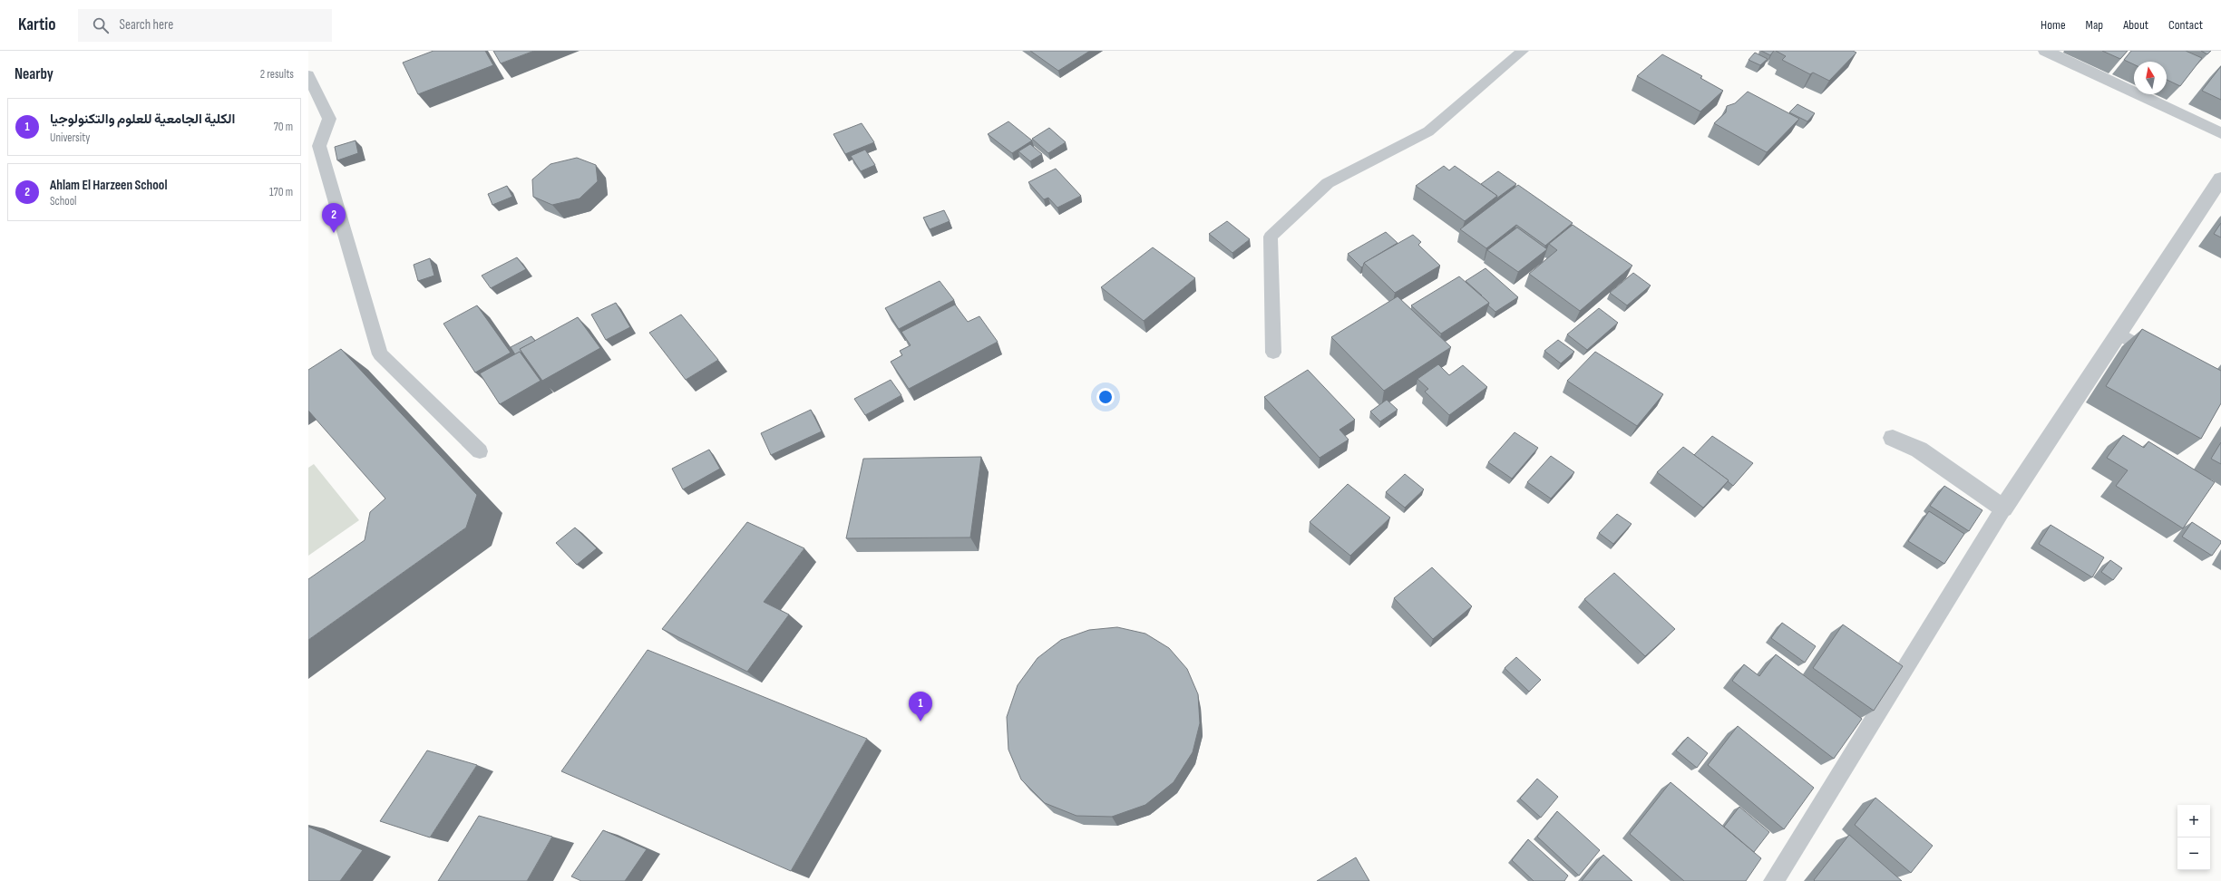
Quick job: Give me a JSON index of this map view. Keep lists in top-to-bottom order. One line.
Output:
{"north":"top","page":{"header":"Kartio","search":"Search here","nav":["Home","Map","About","Contact"],"heading":["Nearby","2 results"],"list":[{"mark":"1","name":"الكلية الجامعية للعلوم والتكنولوجيا","note":"University","value":"70 m"},{"mark":"2","name":"Ahlam El Harzeen School","note":"School","value":"170 m"}],"pins":["2","1"],"map_buttons":["+","−"]}}
